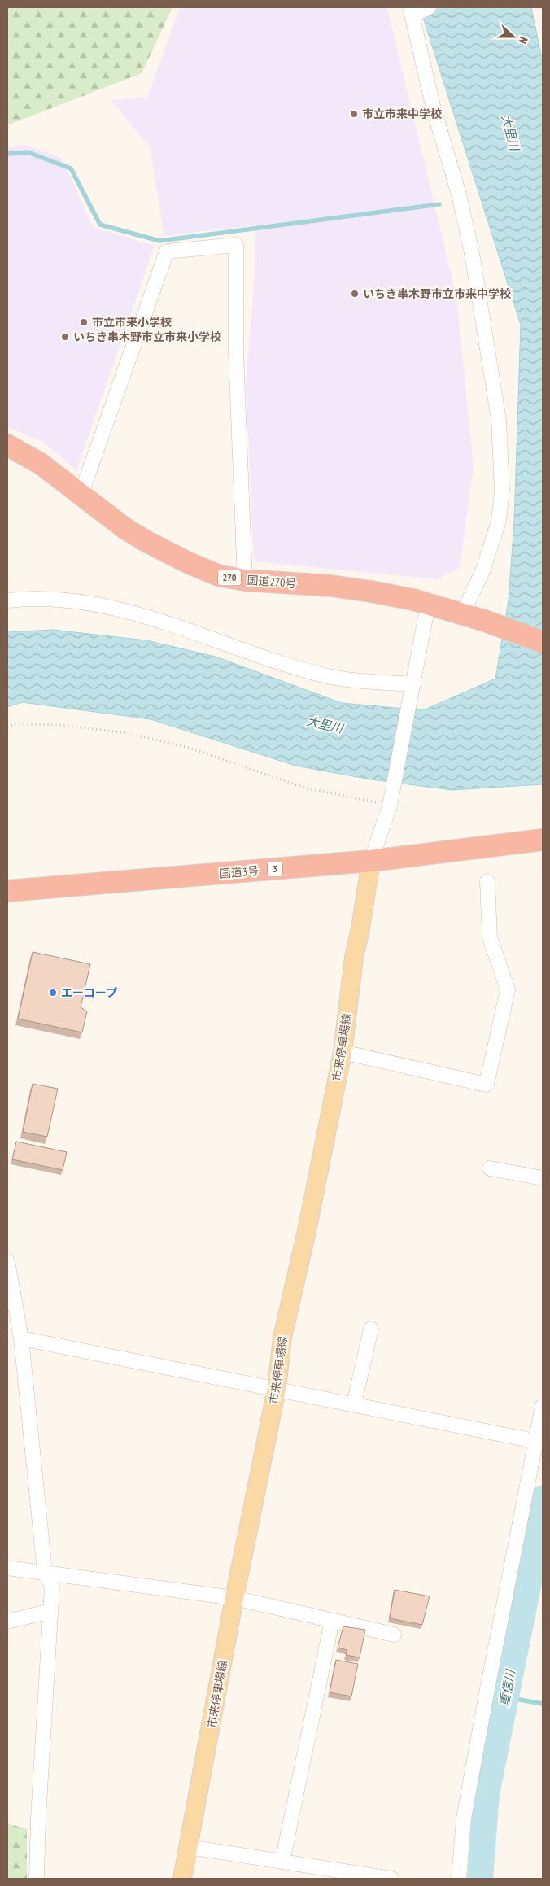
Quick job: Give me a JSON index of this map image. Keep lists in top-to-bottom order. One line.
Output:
{"streets":{"highway":["270","国道270号","3","国道3号"],"main road":["市来停車場線"]},"crossings":[["国道3号","市来停車場線"]],"water":["大里川","重信川"],"places":["市立市来中学校","いちき串木野市立市来中学校","市立市来小学校","いちき串木野市立市来小学校","エーコープ"],"north":"right"}
